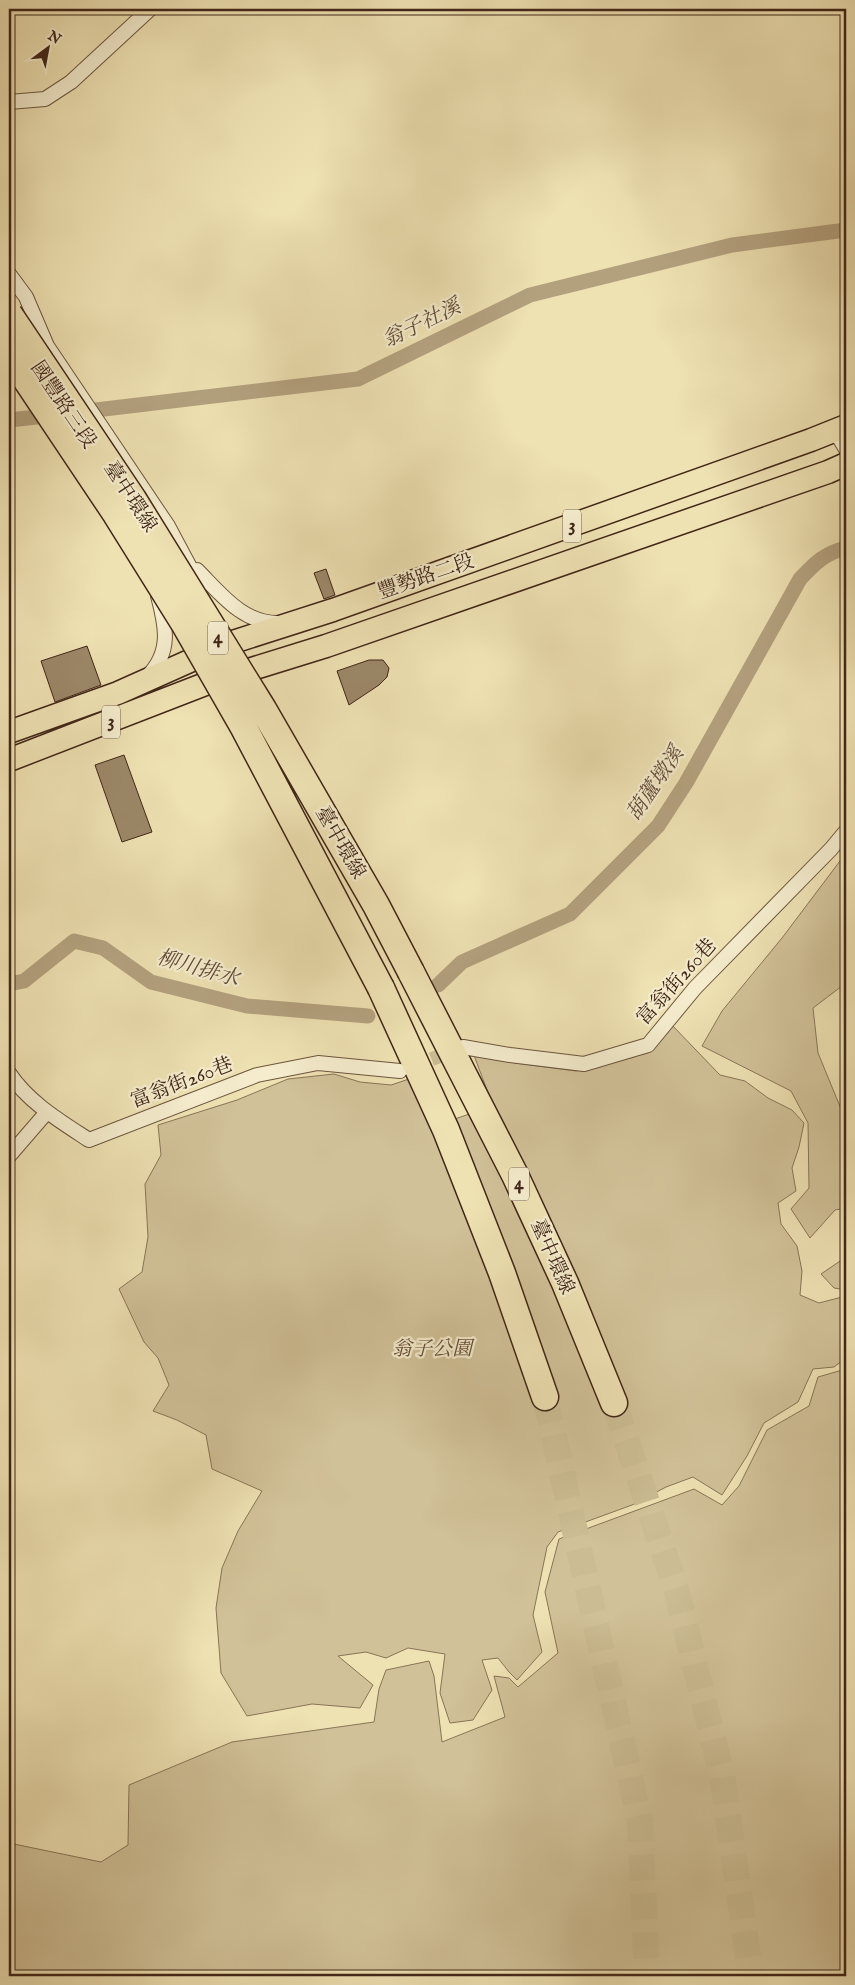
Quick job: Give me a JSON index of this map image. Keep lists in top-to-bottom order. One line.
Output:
{"streets":{"highway":["臺中環線","4"],"main road":["3","豐勢路二段"],"street":["國豐路三段","富翁街260巷"]},"crossings":[["國豐路三段","豐勢路二段"]],"water":["翁子社溪","葫蘆墩溪","柳川排水"],"parks":["翁子公園"],"north":"top right"}
